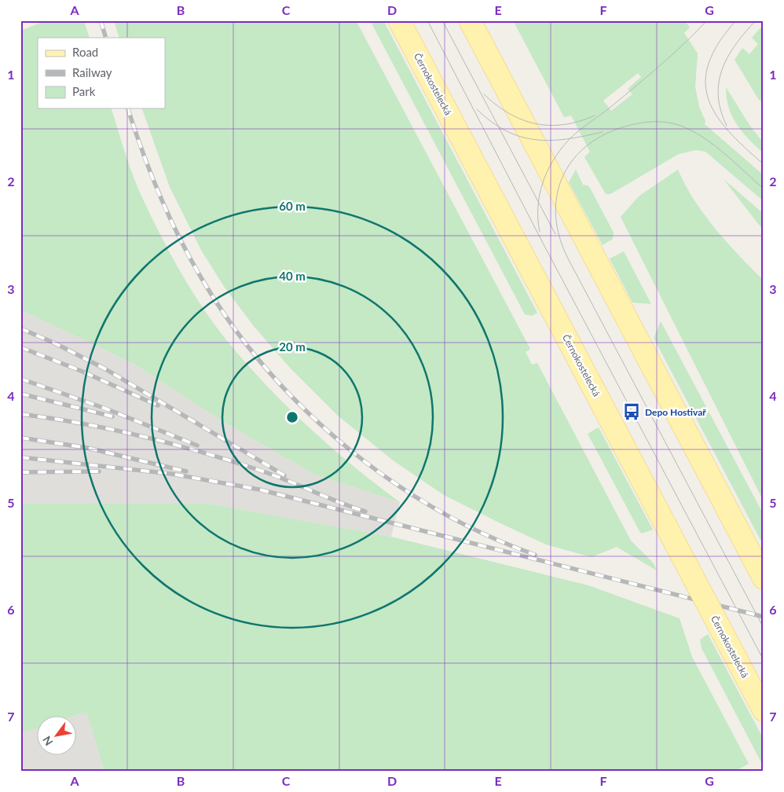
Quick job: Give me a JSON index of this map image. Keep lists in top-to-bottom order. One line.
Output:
{"streets":{"main road":["Černokostelecká"]},"places":{"bus stop":["Depo Hostivař"]},"legend":["Road","Railway","Park"],"north":"bottom left","grid":{"columns":["A","B","C","D","E","F","G"],"rows":["1","2","3","4","5","6","7"]},"rings":["60 m","40 m","20 m"]}
